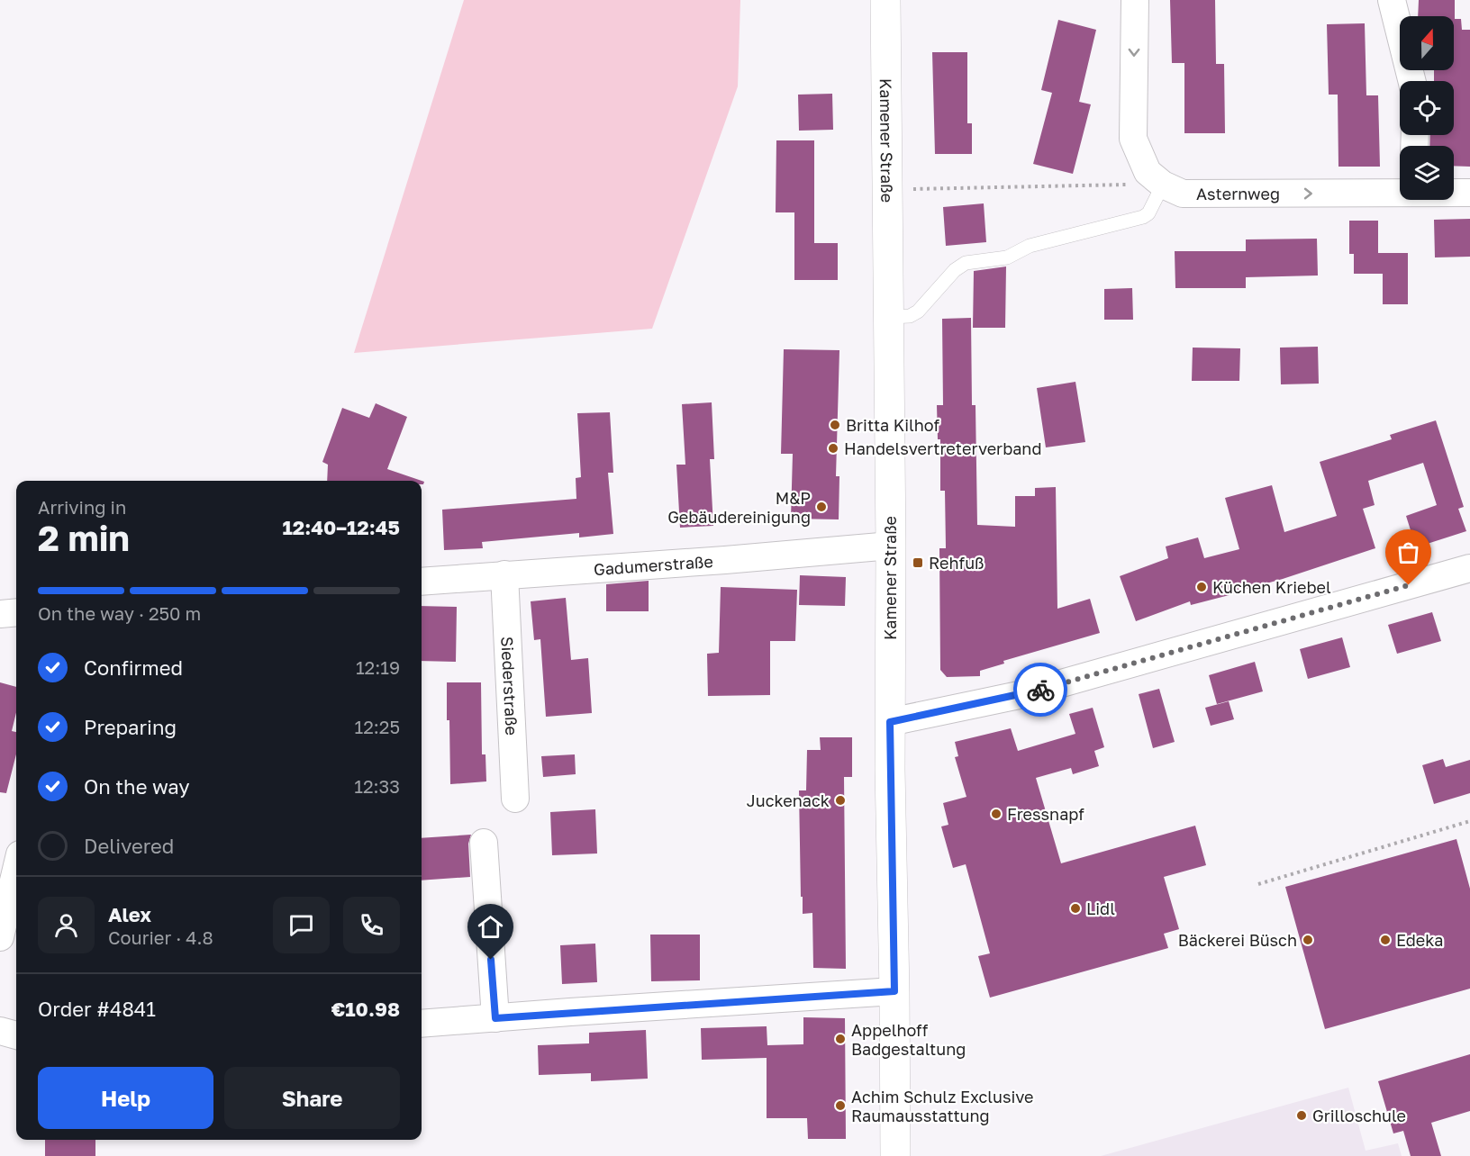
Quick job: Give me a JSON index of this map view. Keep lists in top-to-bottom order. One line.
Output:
{"streets":{"main road":["Kamener Straße"],"street":["Asternweg","Gadumerstraße","Siederstraße"]},"crossings":[["Kamener Straße","Gadumerstraße"],["Gadumerstraße","Siederstraße"]],"one_way":["Asternweg"],"places":{"other":["Britta Kilhof","Handelsvertreterverband","M&P Gebäudereinigung","Küchen Kriebel","Juckenack","Fressnapf","Lidl","Bäckerei Büsch","Edeka","Appelhoff Badgestaltung","Achim Schulz Exclusive Raumausstattung","Grilloschule"],"transit":["Rehfuß"]},"north":"top","page":{"heading":["2 min","Arriving in","12:40–12:45"],"panel":["Alex","Courier · 4.8","Order #4841","€10.98"],"bar":"On the way · 250 m","list":[["Confirmed","12:19"],["Preparing","12:25"],["On the way","12:33"],"Delivered"],"buttons":["Help","Share"]}}
